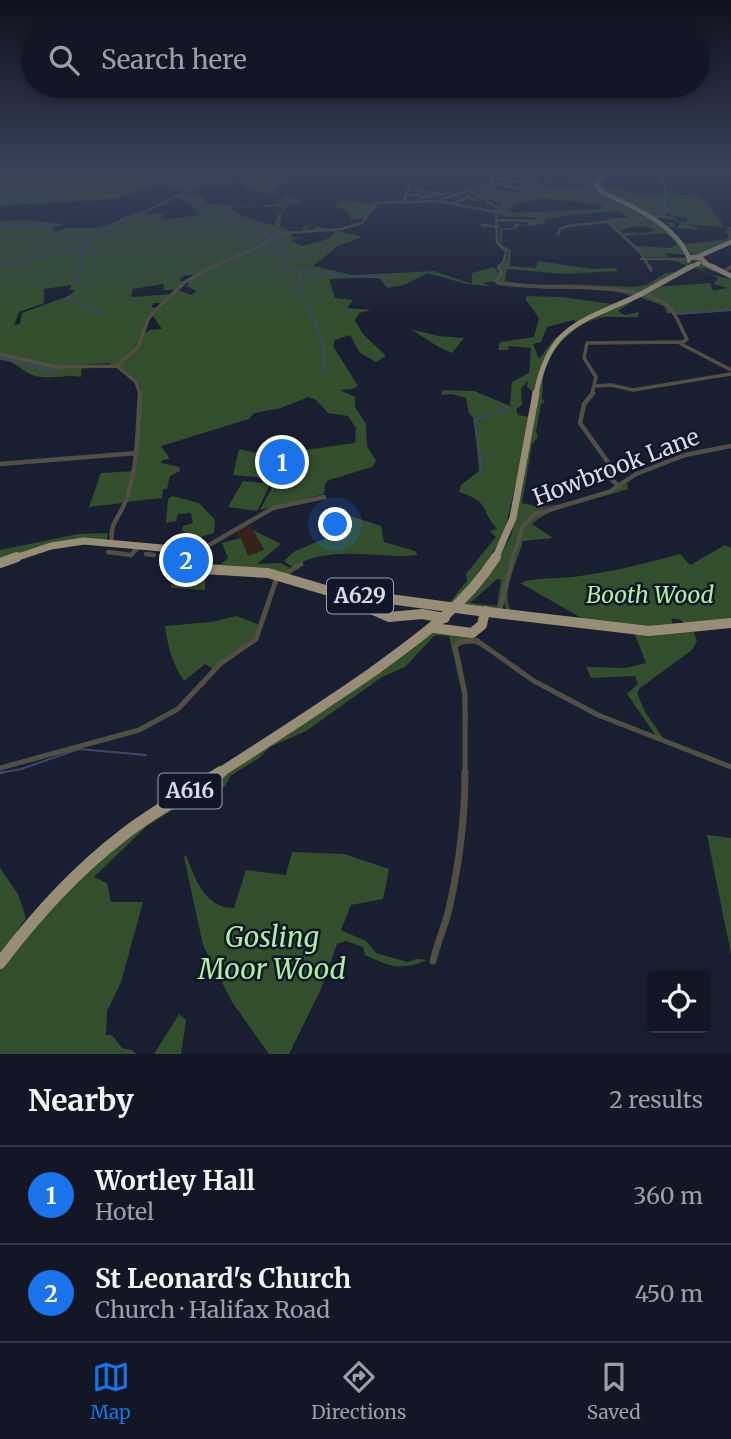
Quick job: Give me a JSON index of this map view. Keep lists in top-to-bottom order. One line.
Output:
{"streets":{"highway":["A629","A616"],"street":["Howbrook Lane"]},"crossings":[["Howbrook Lane","A629"],["A629","A616"]],"parks":["Booth Wood","Gosling Moor Wood"],"page":{"search":"Search here","pins":["1","2"],"heading":["Nearby","2 results"],"list":[{"mark":"1","name":"Wortley Hall","note":"Hotel","value":"360 m"},{"mark":"2","name":"St Leonard's Church","note":"Church · Halifax Road","value":"450 m"}],"nav":["Map","Directions","Saved"]}}
